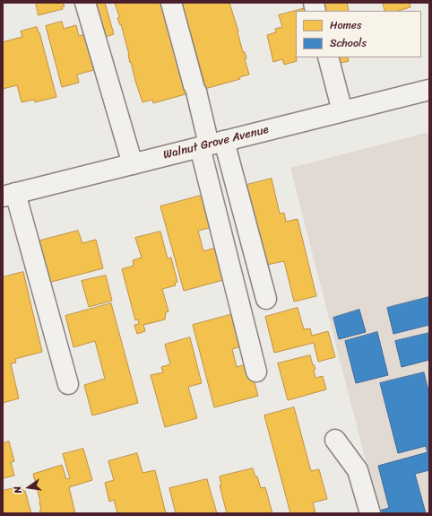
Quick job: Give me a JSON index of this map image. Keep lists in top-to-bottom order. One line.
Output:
{"streets":{"main road":["Walnut Grove Avenue"]},"legend":["Homes","Schools"],"north":"left"}
